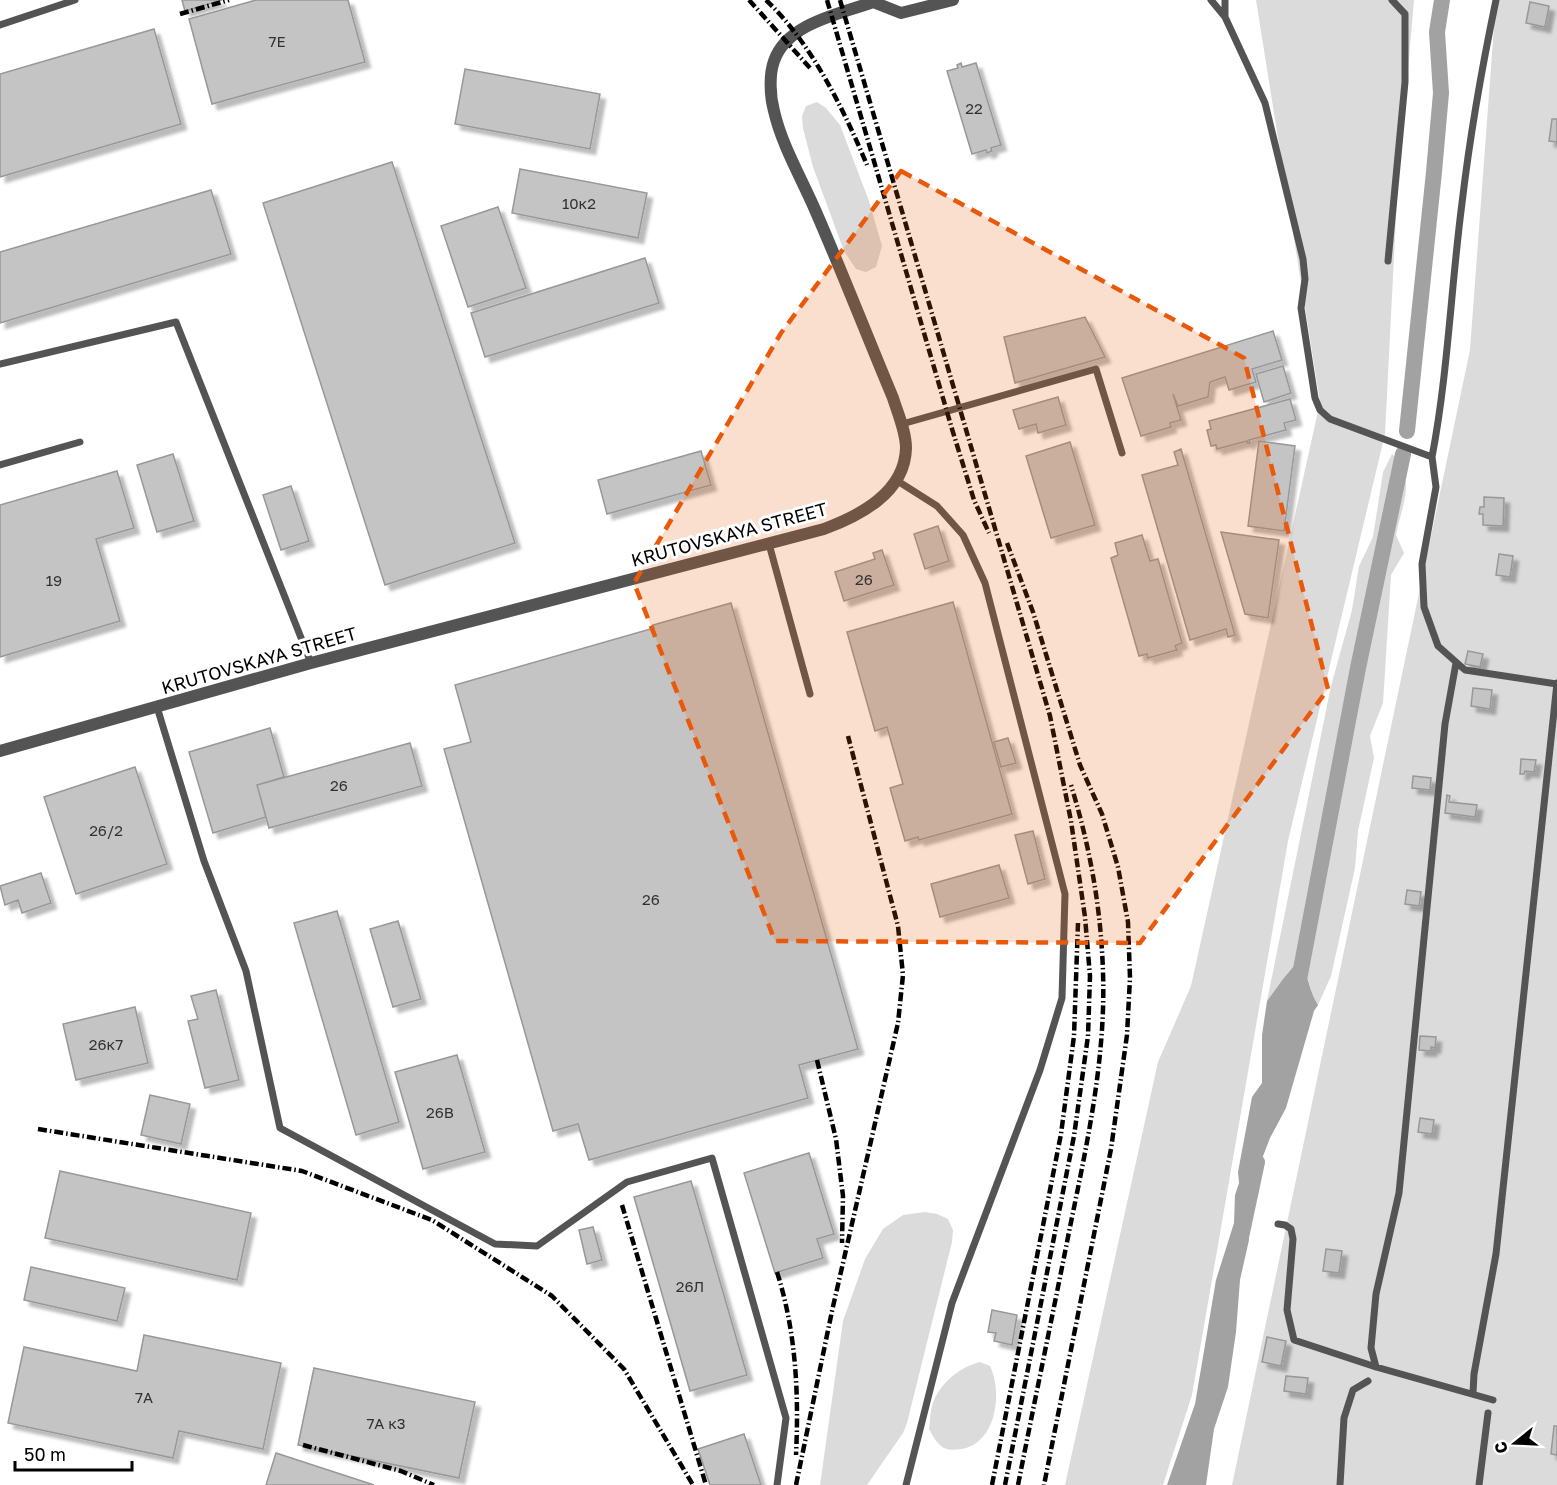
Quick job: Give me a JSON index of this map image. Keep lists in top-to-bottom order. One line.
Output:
{"streets":{"street":["KRUTOVSKAYA STREET"]},"house_numbers":["7Е","22","10к2","26","19","26","26/2","26","26к7","26В","26Л","7А","7А к3"],"scale_bar":"50 m","north":"left"}
